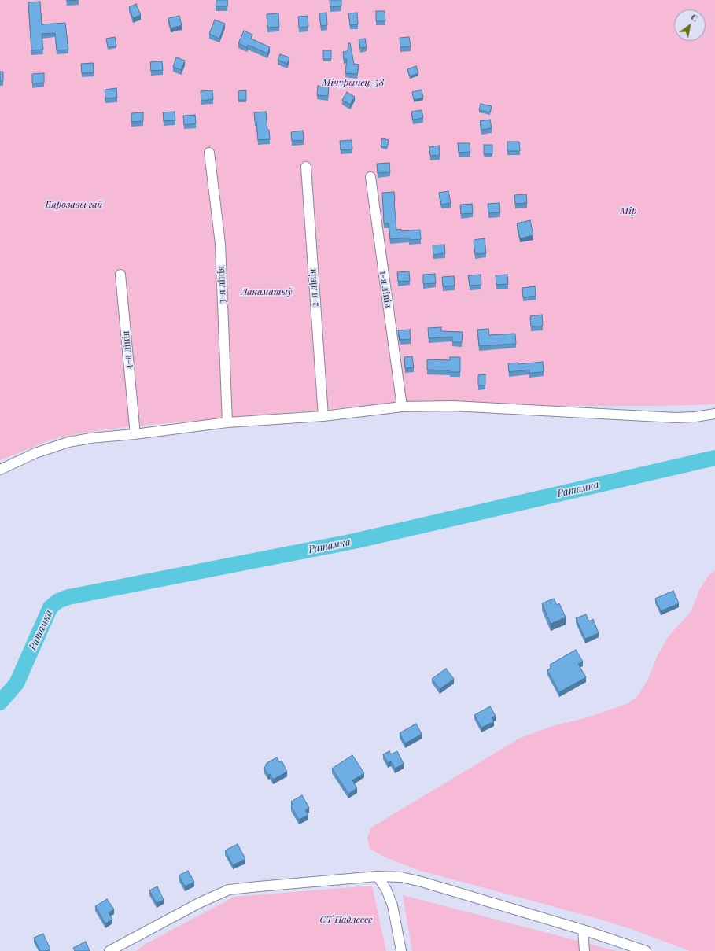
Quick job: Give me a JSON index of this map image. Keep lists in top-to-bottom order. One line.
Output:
{"streets":{"street":["3-я лінія","2-я лінія","1-я лінія","4-я лінія"]},"water":["Ратамка"],"parks":["Мічурынец-58","Бярозавы гай","Мір","Лакаматыў","СТ Падлессе"],"north":"top right"}
